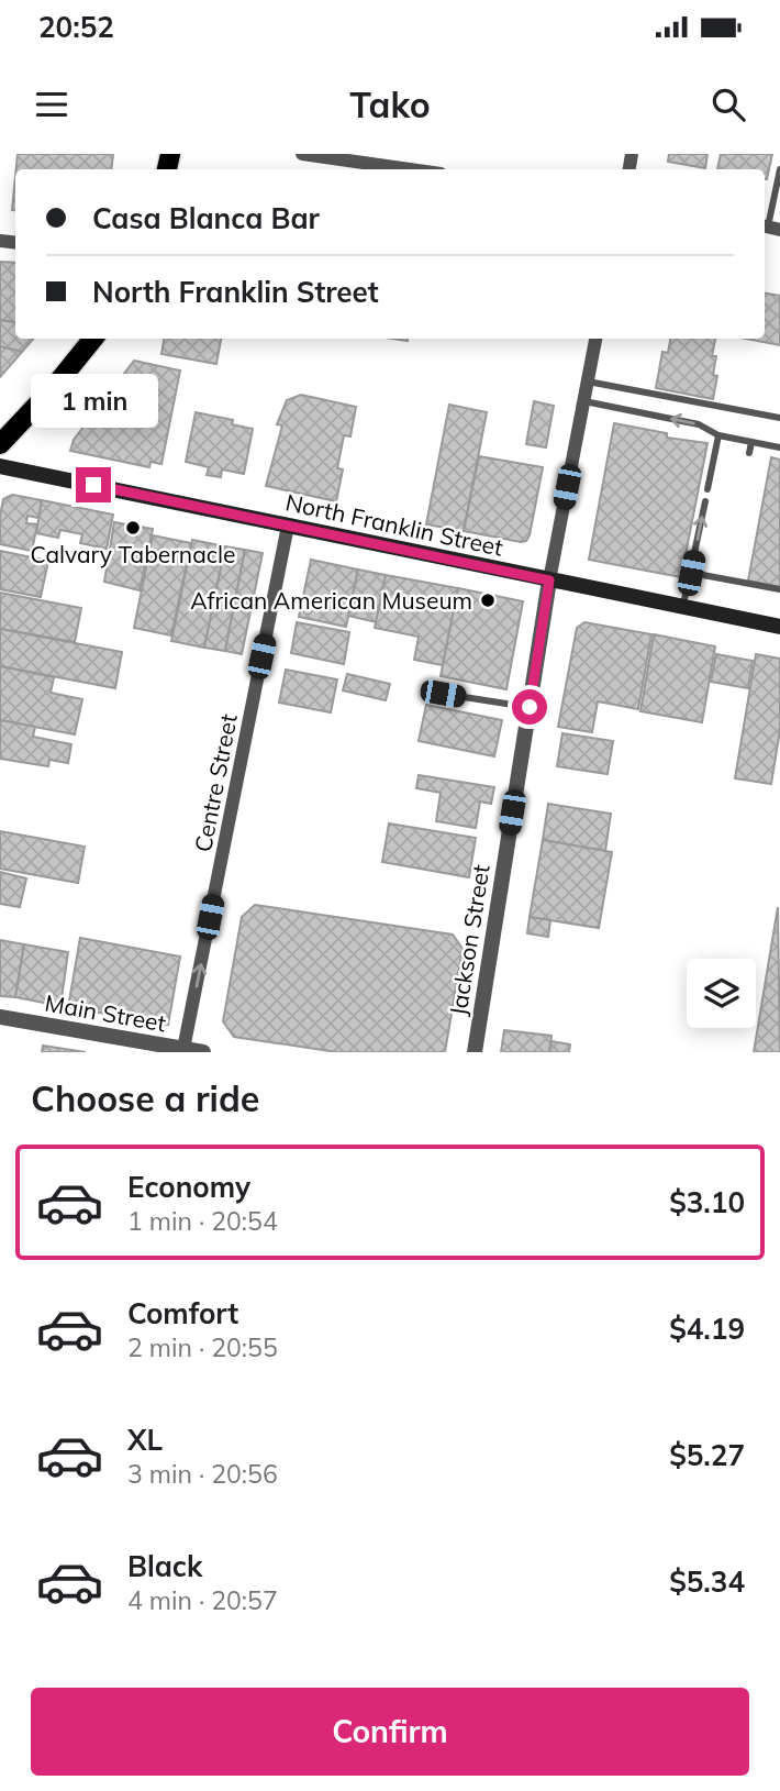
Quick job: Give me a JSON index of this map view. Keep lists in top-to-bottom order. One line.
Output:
{"streets":{"main road":["North Franklin Street"],"street":["Centre Street","Jackson Street","Main Street"]},"crossings":[["North Franklin Street","Centre Street"],["North Franklin Street","Jackson Street"],["Centre Street","Main Street"]],"one_way":["Centre Street"],"places":["Calvary Tabernacle","African American Museum"],"page":{"status":"20:52","header":"Tako","banner":["Casa Blanca Bar","North Franklin Street"],"bubble":"1 min","heading":"Choose a ride","list":[{"name":"Economy","note":"1 min · 20:54","value":"$3.10"},{"name":"Comfort","note":"2 min · 20:55","value":"$4.19"},{"name":"XL","note":"3 min · 20:56","value":"$5.27"},{"name":"Black","note":"4 min · 20:57","value":"$5.34"}],"buttons":"Confirm"}}
